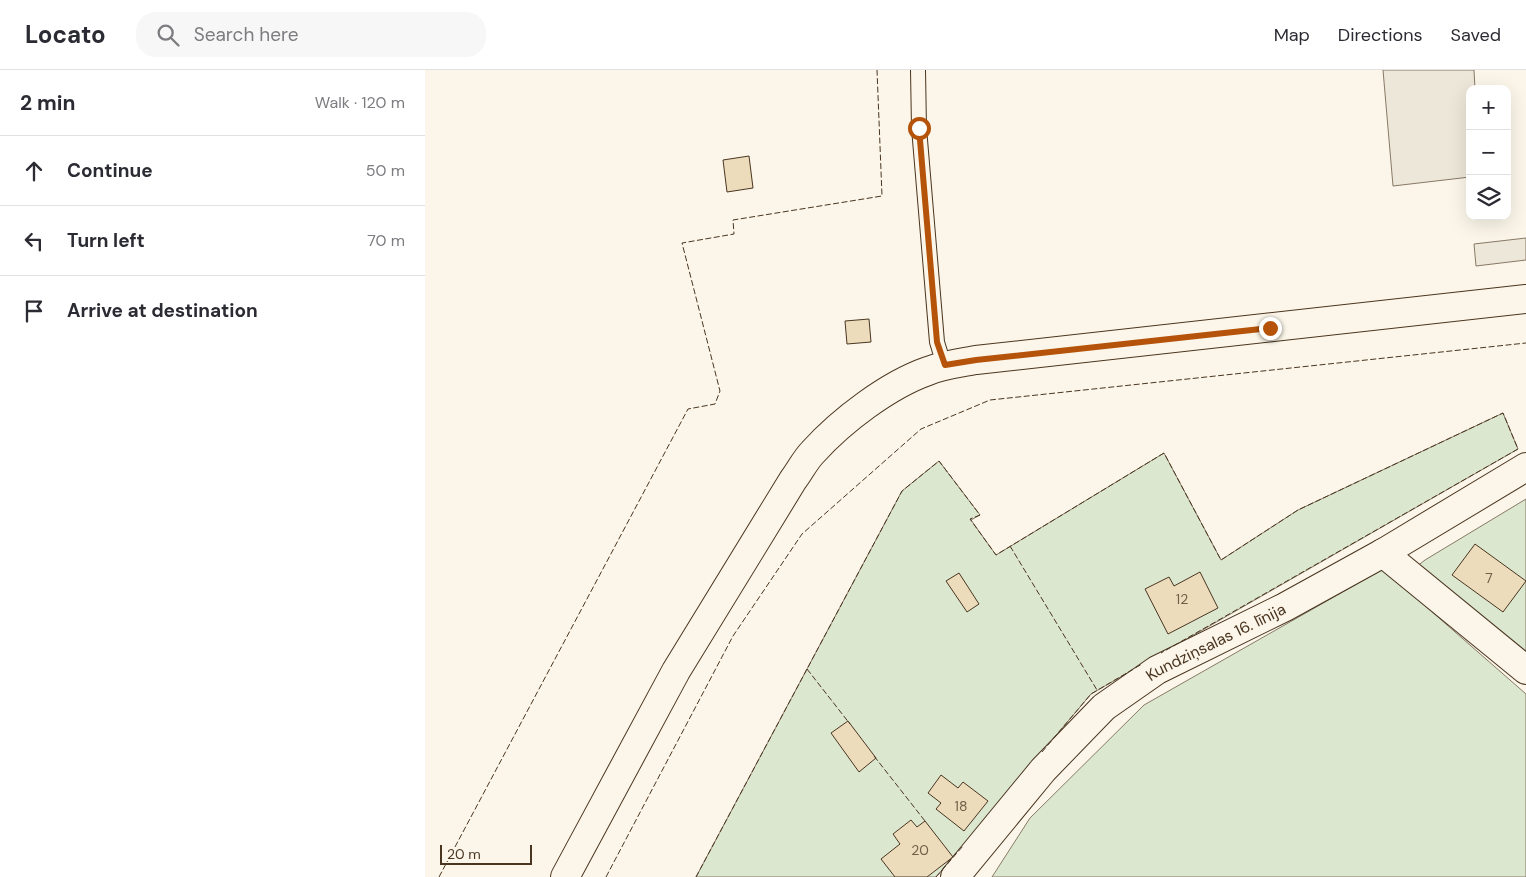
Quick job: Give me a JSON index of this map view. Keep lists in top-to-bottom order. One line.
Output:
{"streets":{"street":["Kundziņsalas 16. līnija"]},"house_numbers":["7","12","18","20"],"scale_bar":"20 m","page":{"header":"Locato","search":"Search here","nav":["Map","Directions","Saved"],"heading":["2 min","Walk · 120 m"],"map_buttons":["+","−"],"list":[["Continue","50 m"],["Turn left","70 m"],"Arrive at destination"],"scale":"20 m"}}
